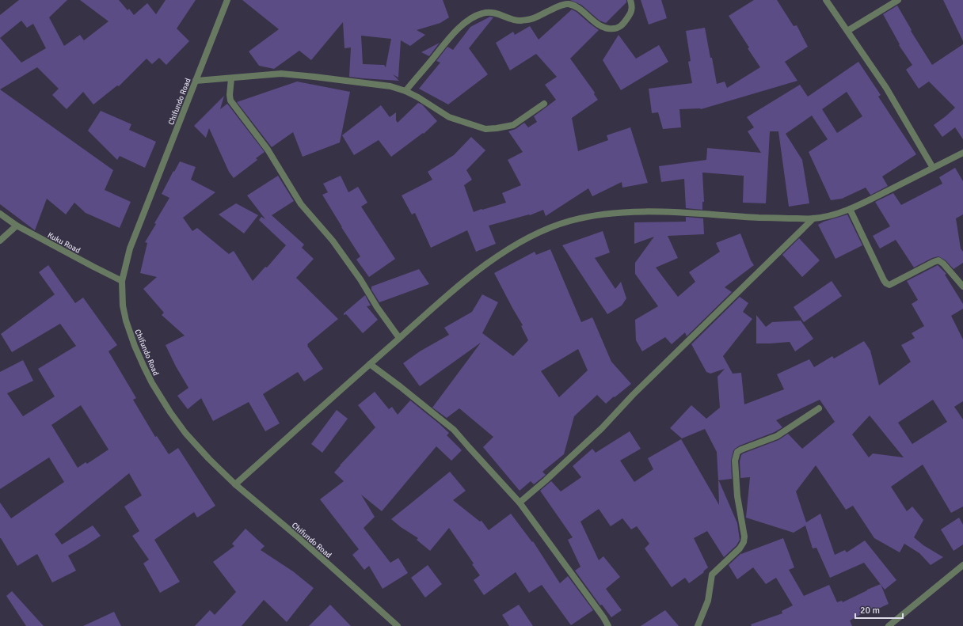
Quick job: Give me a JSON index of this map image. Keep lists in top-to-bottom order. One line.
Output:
{"streets":{"street":["Chifundo Road","Kuku Road"]},"crossings":[["Chifundo Road","Kuku Road"]],"scale_bar":"20 m"}
